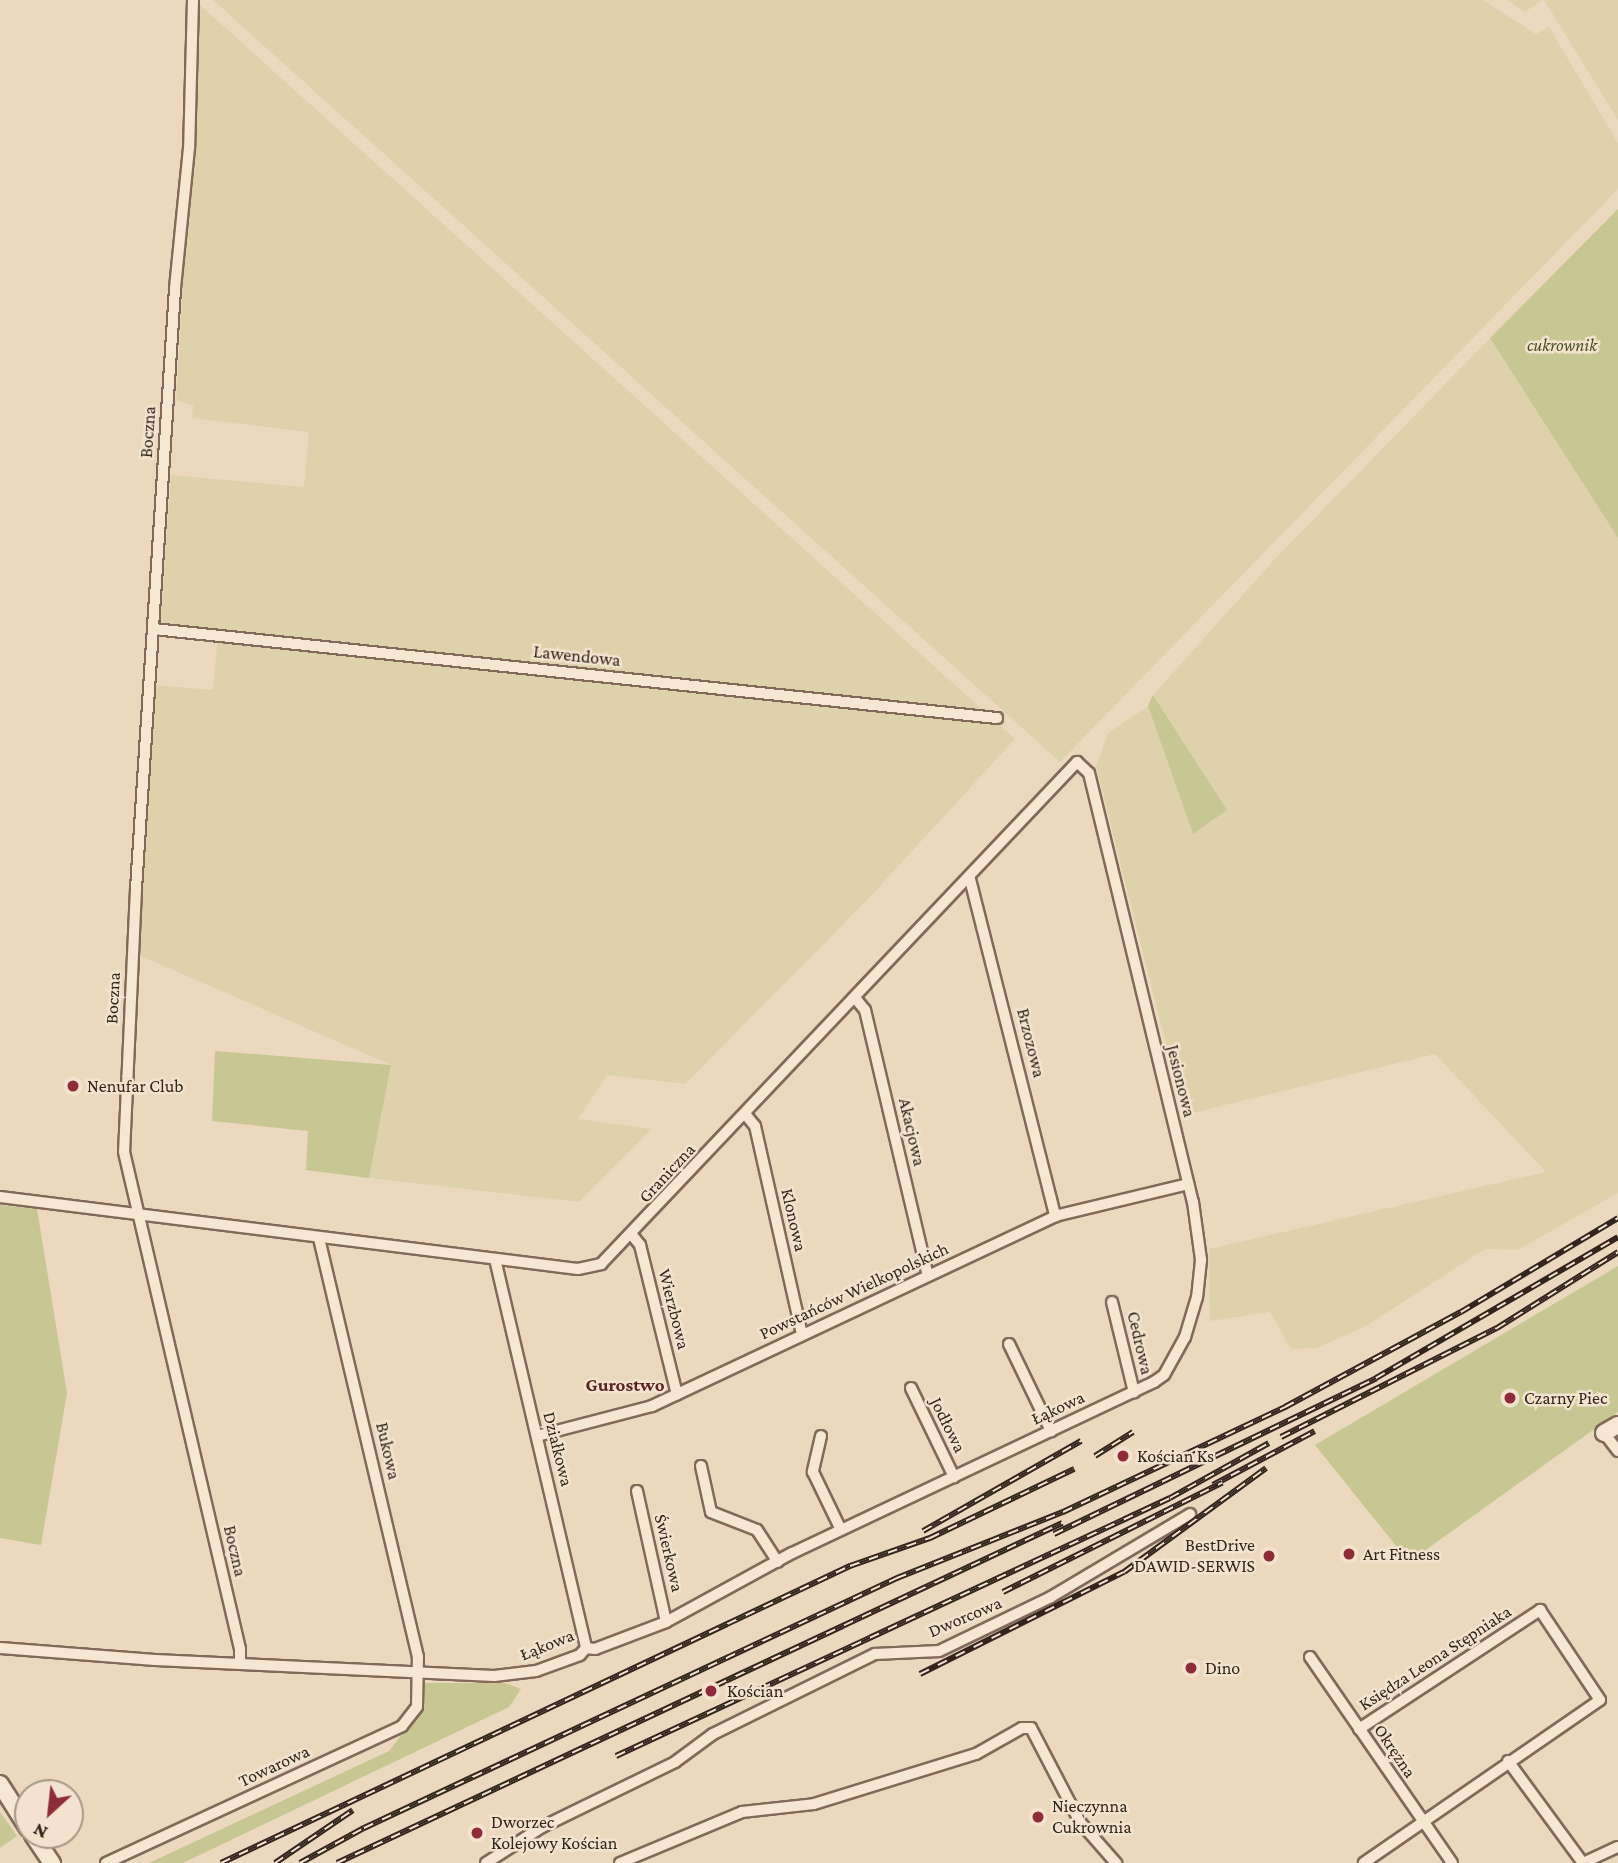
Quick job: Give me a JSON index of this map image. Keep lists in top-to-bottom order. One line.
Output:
{"streets":{"street":["Boczna","Lawendowa","Brzozowa","Jesionowa","Akacjowa","Graniczna","Klonowa","Powstańców Wielkopolskich","Wierzbowa","Cedrowa","Łąkowa","Jodłowa","Działkowa","Bukowa","Świerkowa","Dworcowa","Księdza Leona Stępniaka","Okrężna","Towarowa"]},"crossings":[["Boczna","Lawendowa"],["Boczna","Graniczna"],["Boczna","Łąkowa"],["Brzozowa","Graniczna"],["Brzozowa","Powstańców Wielkopolskich"],["Jesionowa","Graniczna"],["Jesionowa","Powstańców Wielkopolskich"],["Jesionowa","Cedrowa"],["Jesionowa","Łąkowa"],["Akacjowa","Graniczna"],["Akacjowa","Powstańców Wielkopolskich"],["Graniczna","Klonowa"],["Graniczna","Wierzbowa"],["Graniczna","Działkowa"],["Graniczna","Bukowa"],["Klonowa","Powstańców Wielkopolskich"],["Powstańców Wielkopolskich","Wierzbowa"],["Powstańców Wielkopolskich","Działkowa"],["Cedrowa","Łąkowa"],["Łąkowa","Jodłowa"],["Łąkowa","Działkowa"],["Łąkowa","Bukowa"],["Łąkowa","Świerkowa"],["Łąkowa","Towarowa"],["Bukowa","Towarowa"],["Księdza Leona Stępniaka","Okrężna"]],"districts":["Gurostwo"],"parks":["cukrownik"],"places":["Nenufar Club","Czarny Piec","Kościan Ks","Art Fitness","BestDrive DAWID-SERWIS","Dino","Kościan","Nieczynna Cukrownia","Dworzec Kolejowy Kościan"],"north":"bottom left"}
